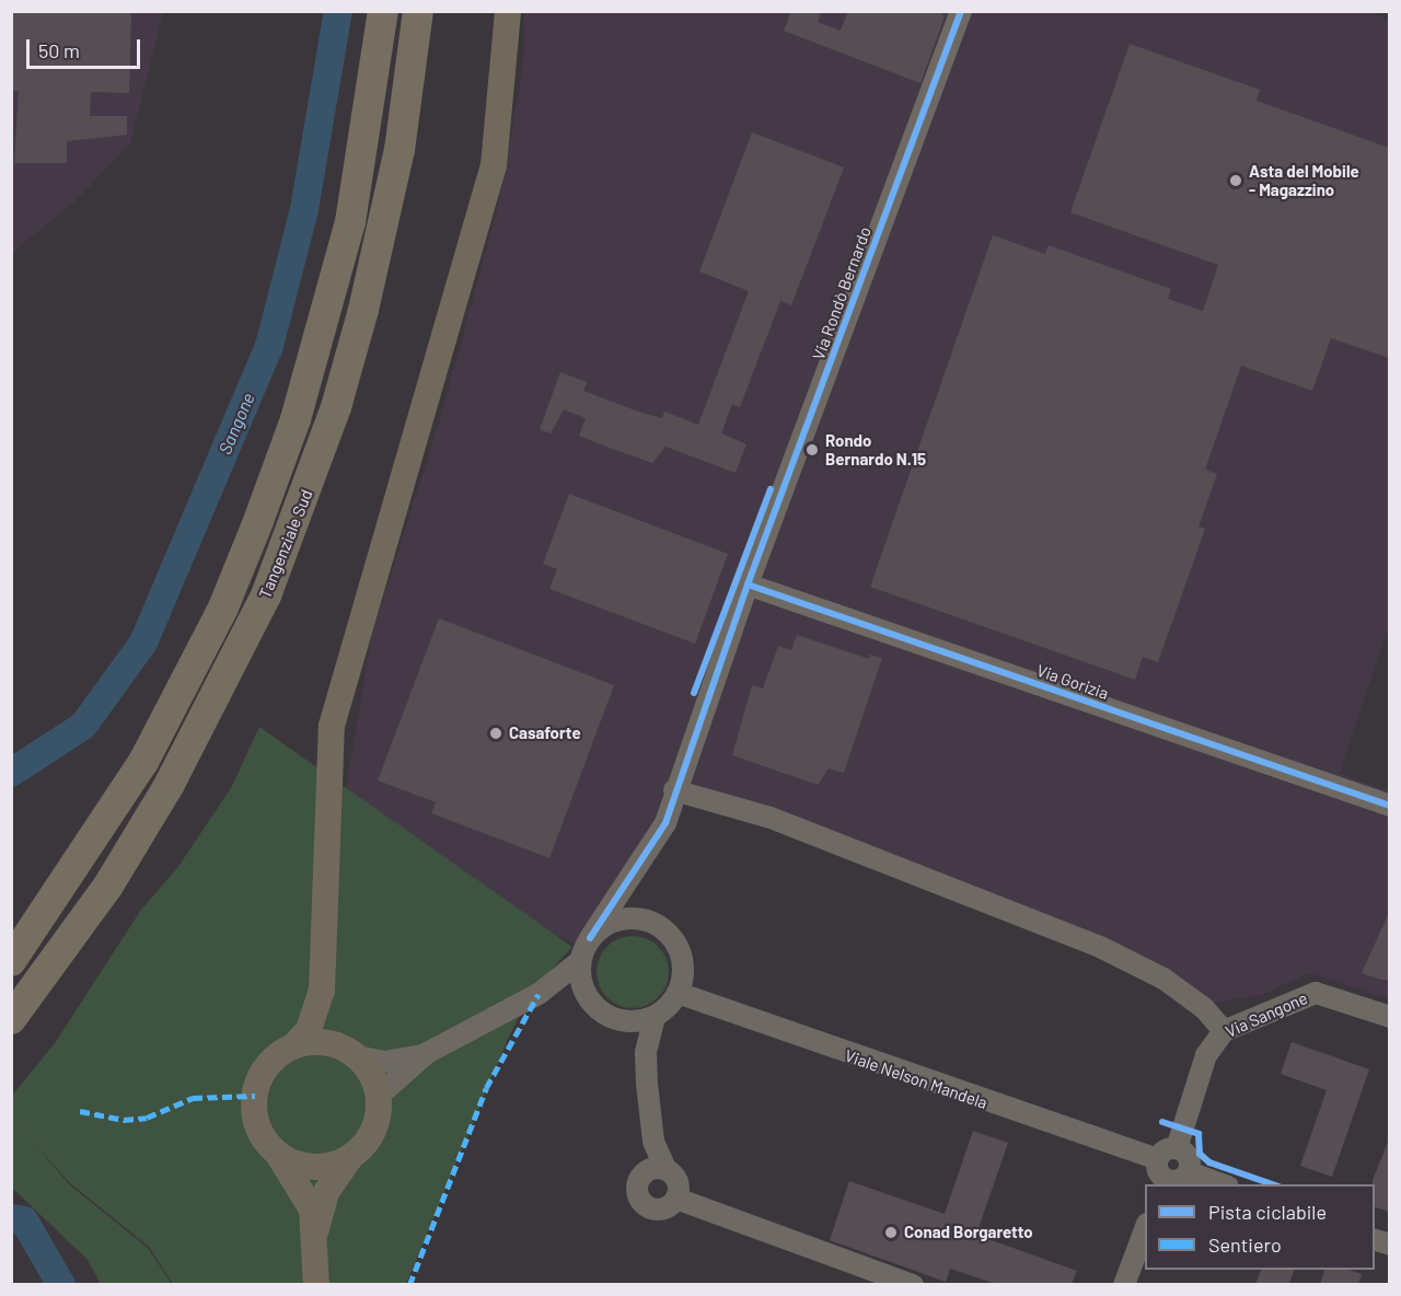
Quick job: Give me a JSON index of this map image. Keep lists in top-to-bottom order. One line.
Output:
{"streets":{"highway":["Tangenziale Sud"],"street":["Via Rondò Bernardo","Via Gorizia","Via Sangone","Viale Nelson Mandela"]},"crossings":[["Via Rondò Bernardo","Via Gorizia"],["Via Rondò Bernardo","Viale Nelson Mandela"]],"water":["Sangone"],"places":["Asta del Mobile - Magazzino","Rondo Bernardo N.15","Casaforte","Conad Borgaretto"],"legend":["Pista ciclabile","Sentiero"],"scale_bar":"50 m"}
